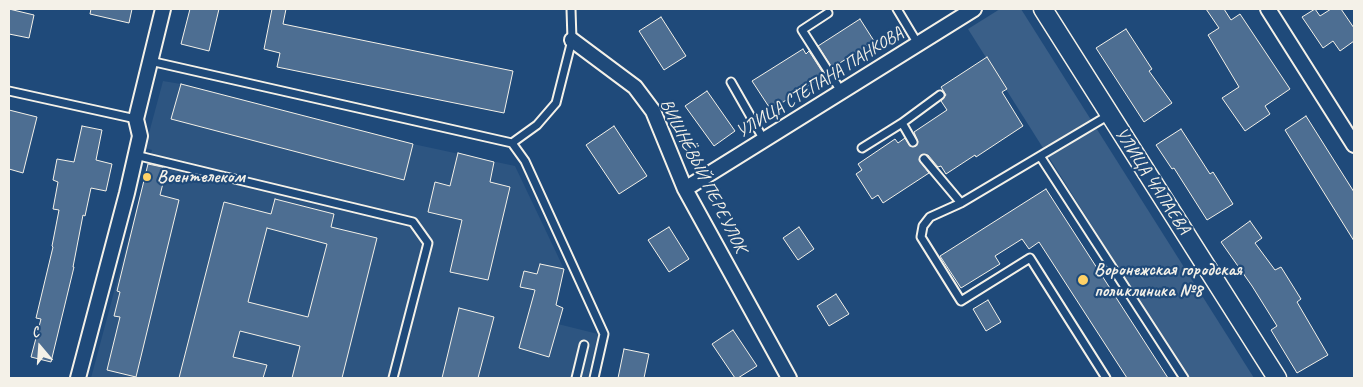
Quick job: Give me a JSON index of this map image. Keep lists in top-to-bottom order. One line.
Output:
{"streets":{"street":["УЛИЦА СТЕПАНА ПАНКОВА","ВИШНЁВЫЙ ПЕРЕУЛОК","УЛИЦА ЧАПАЕВА"]},"crossings":[["УЛИЦА СТЕПАНА ПАНКОВА","ВИШНЁВЫЙ ПЕРЕУЛОК"]],"places":["Воентелеком","Воронежская городская поликлиника №8"],"north":"top"}
